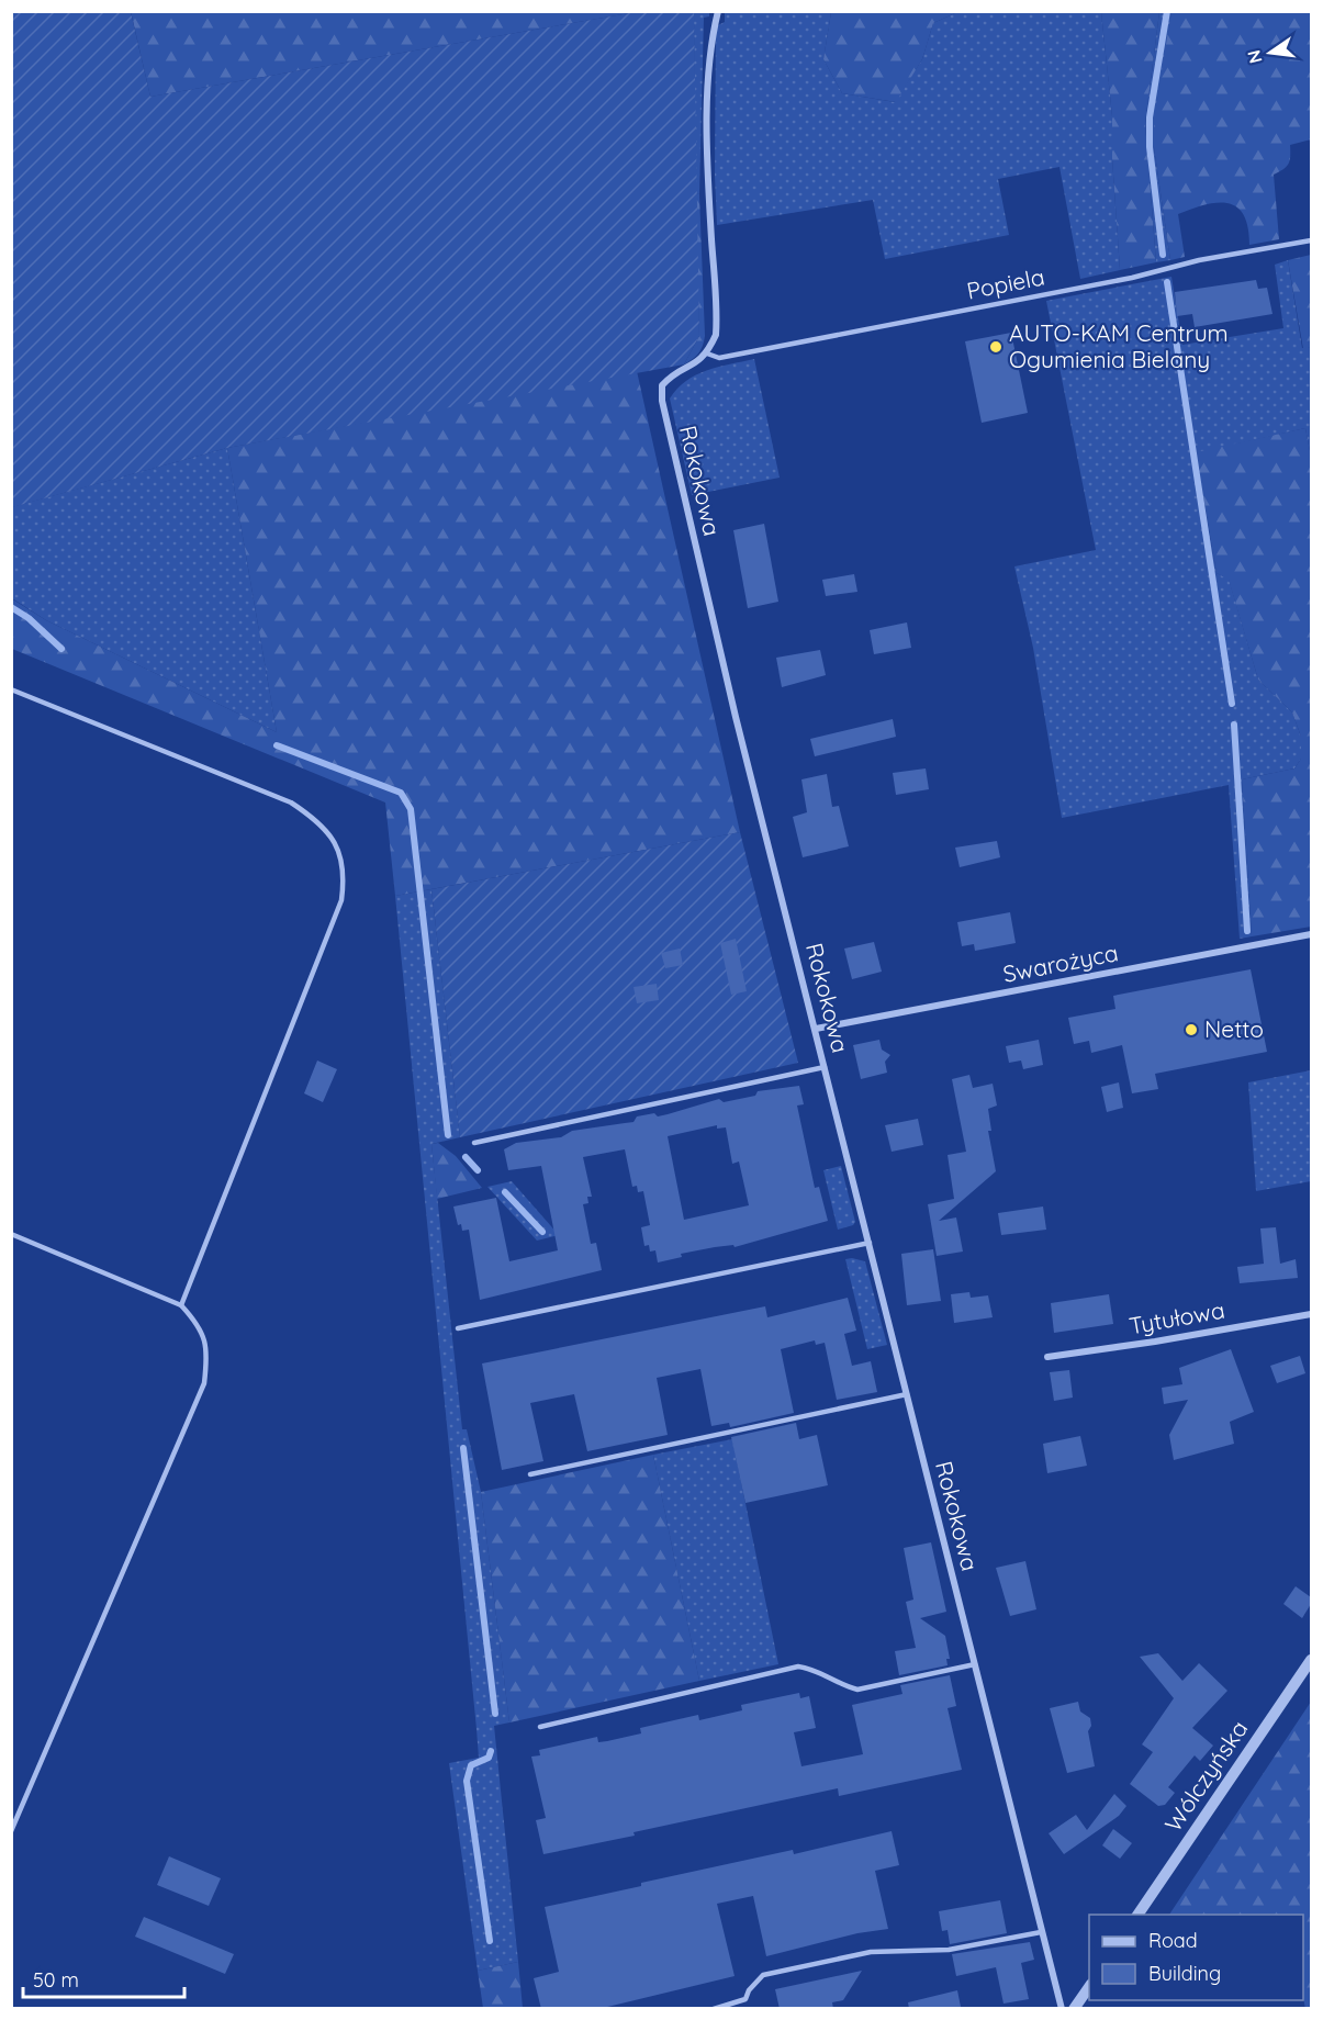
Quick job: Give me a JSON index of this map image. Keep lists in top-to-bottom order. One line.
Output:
{"streets":{"street":["Rokokowa","Swarożyca","Tytułowa","Wólczyńska"],"lane":["Popiela"]},"crossings":[["Popiela","Rokokowa"],["Rokokowa","Swarożyca"]],"places":["AUTO-KAM Centrum Ogumienia Bielany","Netto"],"legend":["Road","Building"],"scale_bar":"50 m","north":"left"}
